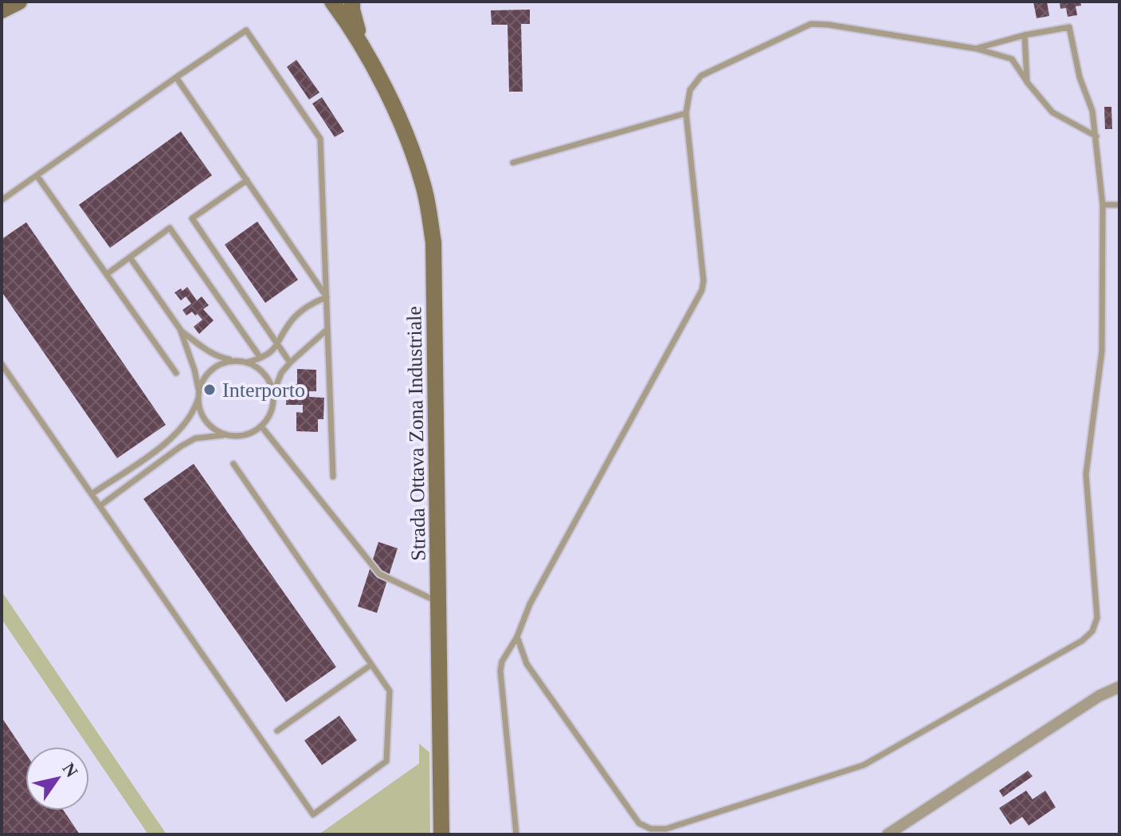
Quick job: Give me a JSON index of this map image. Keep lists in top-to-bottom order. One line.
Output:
{"streets":{"main road":["Strada Ottava Zona Industriale"]},"places":["Interporto"],"north":"top right"}
